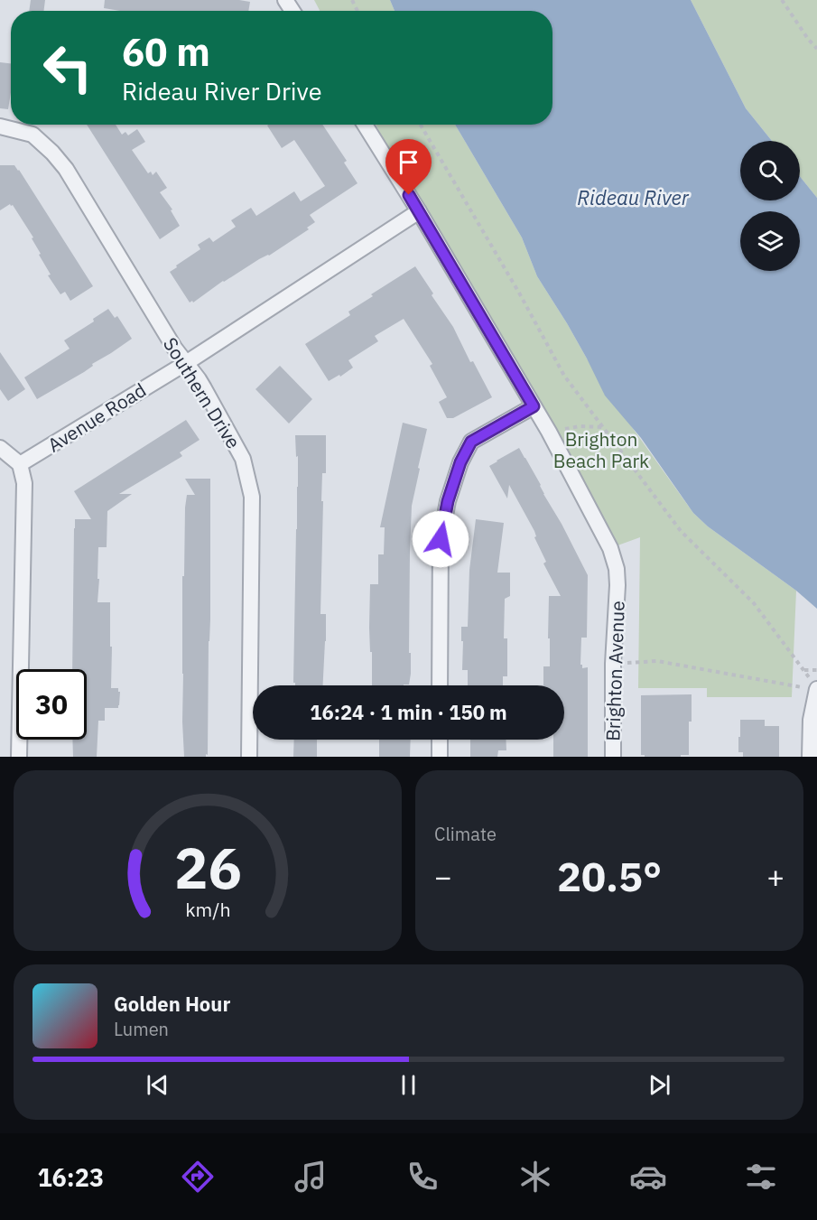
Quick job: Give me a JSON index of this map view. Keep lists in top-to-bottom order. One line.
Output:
{"streets":{"street":["Southern Drive","Avenue Road","Brighton Avenue"]},"crossings":[["Southern Drive","Avenue Road"],["Avenue Road","Brighton Avenue"]],"water":["Rideau River"],"parks":["Brighton Beach Park"],"page":{"turn":["60 m","Rideau River Drive"],"limit":"30","trip":"16:24 · 1 min · 150 m","tile":"Climate","heat":["−","20.5°","+"],"song":["Golden Hour","Lumen"],"tabs":"16:23","gauge":["26","km/h"]}}
